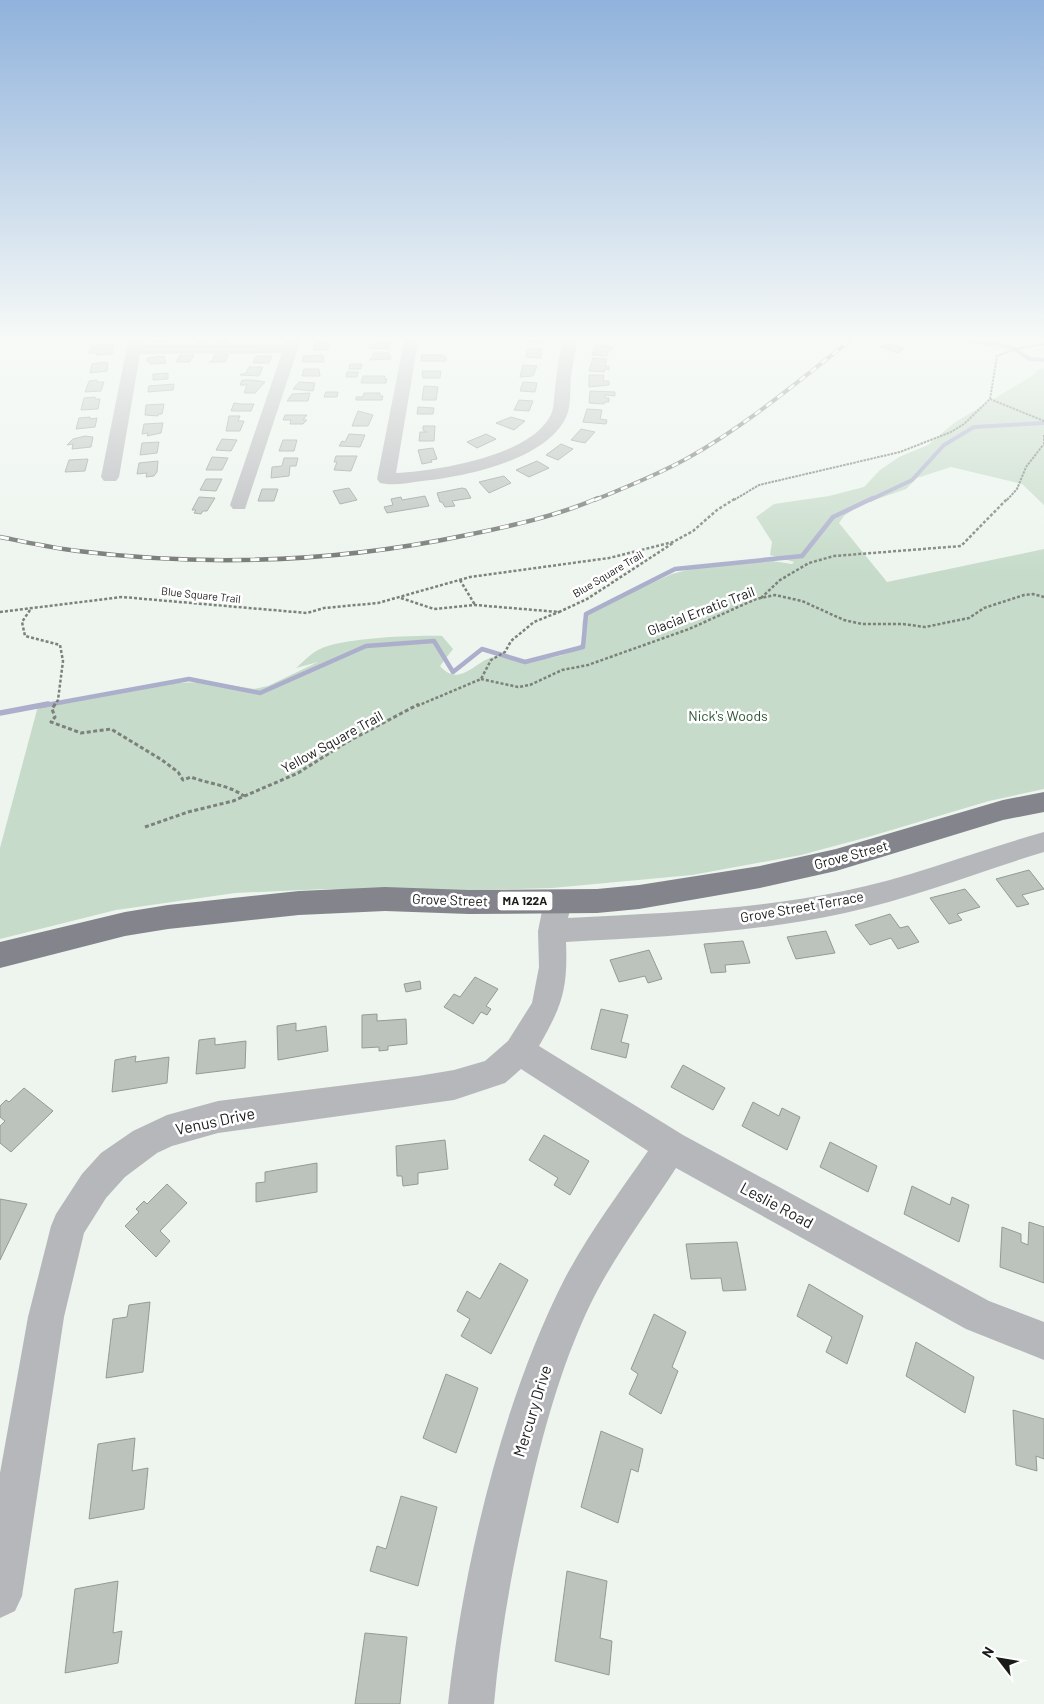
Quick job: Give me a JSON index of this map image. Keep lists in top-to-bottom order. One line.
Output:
{"streets":{"main road":["Grove Street","MA 122A"],"street":["Grove Street Terrace","Venus Drive","Leslie Road","Mercury Drive"],"path":["Blue Square Trail","Glacial Erratic Trail","Yellow Square Trail"]},"crossings":[["Glacial Erratic Trail","Yellow Square Trail"],["Grove Street","Grove Street Terrace"],["Grove Street","Venus Drive"],["Grove Street Terrace","Venus Drive"],["Venus Drive","Leslie Road"],["Leslie Road","Mercury Drive"]],"parks":["Nick's Woods"],"north":"top left"}
